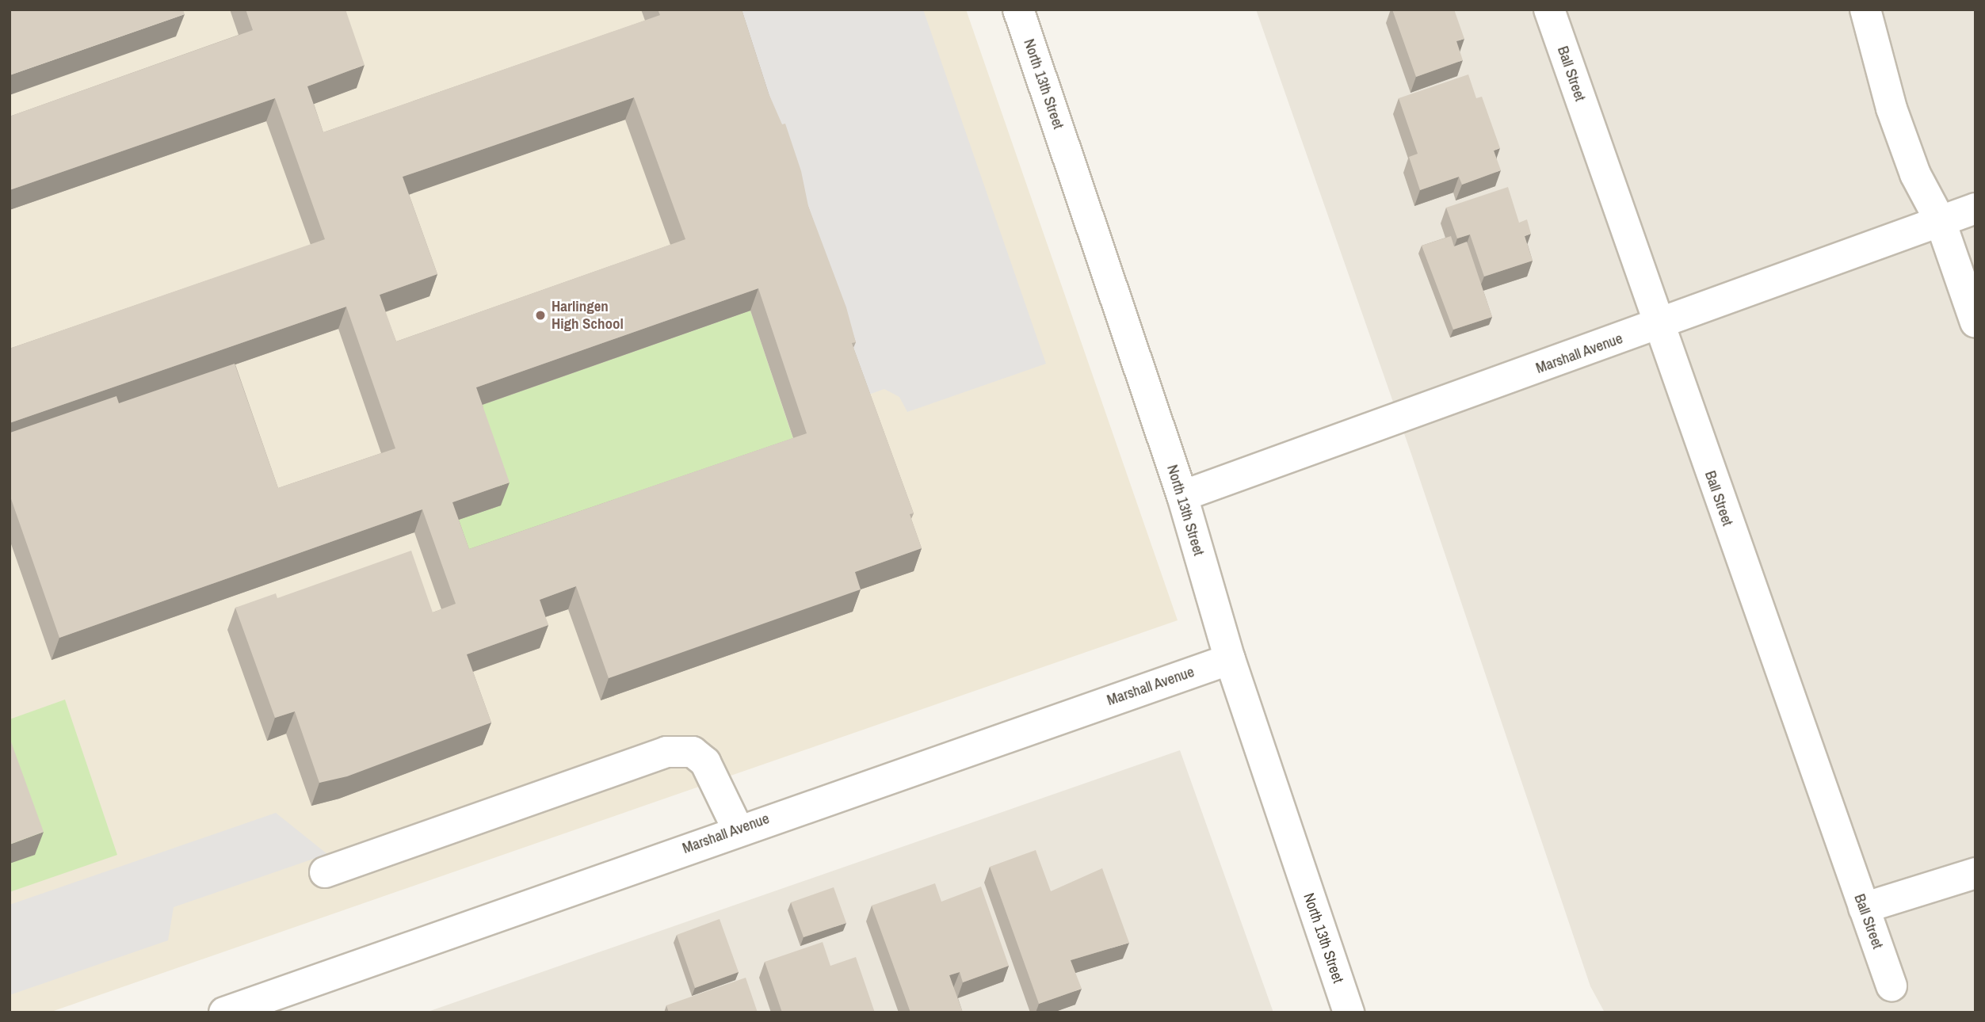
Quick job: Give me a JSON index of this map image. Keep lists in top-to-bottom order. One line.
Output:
{"streets":{"street":["Ball Street","North 13th Street","Marshall Avenue"]},"crossings":[["Ball Street","Marshall Avenue"],["North 13th Street","Marshall Avenue"]],"places":["Harlingen High School"]}
